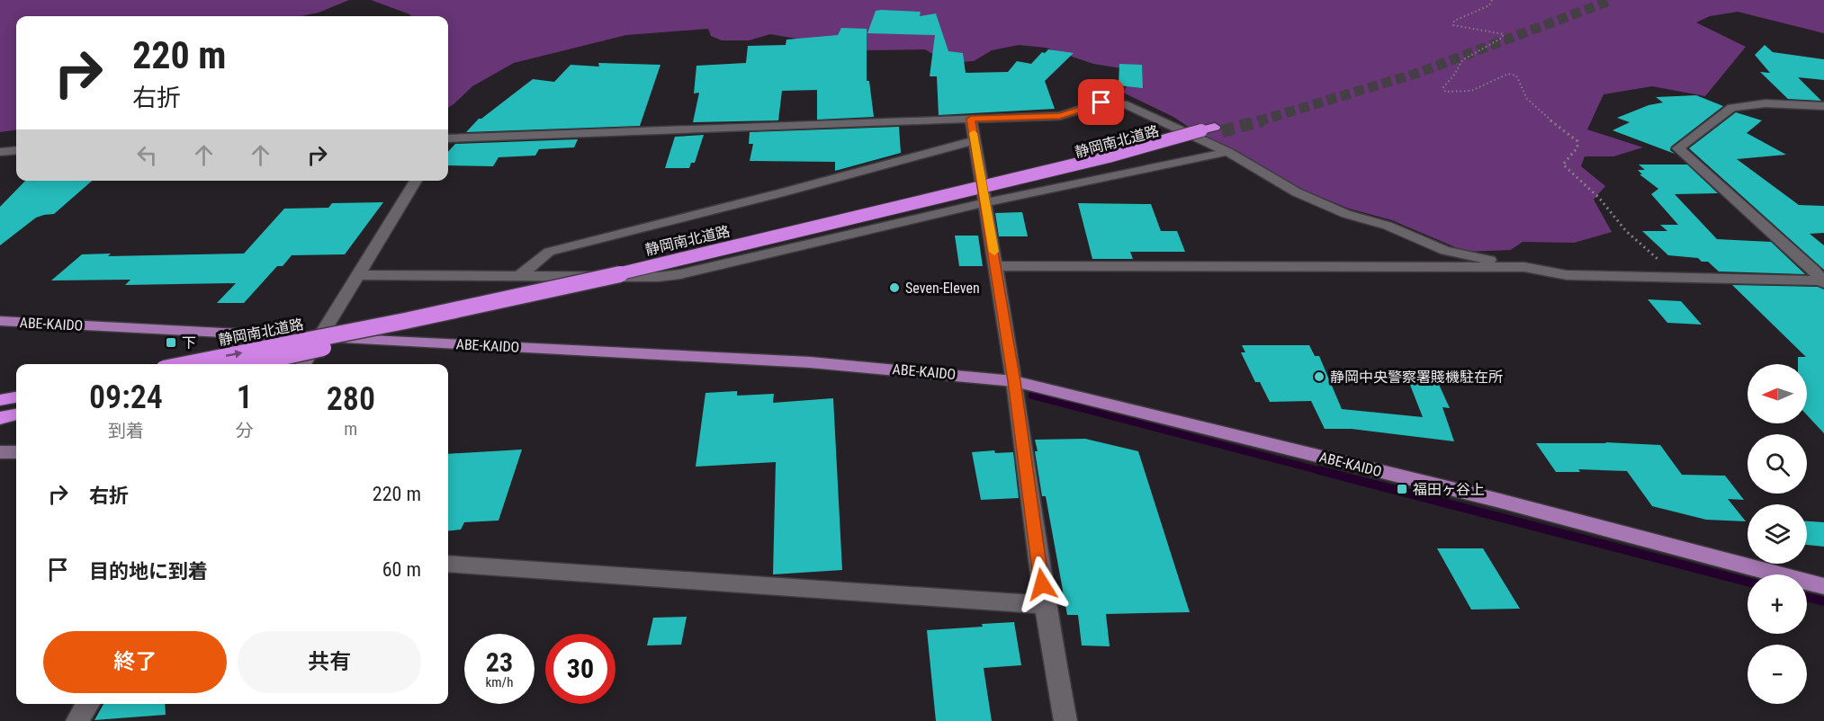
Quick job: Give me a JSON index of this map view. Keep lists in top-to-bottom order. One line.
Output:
{"streets":{"highway":["静岡南北道路"],"main road":["ABE-KAIDO"]},"places":{"other":["Seven-Eleven","静岡中央警察署賤機駐在所"],"transit":["下","福田ヶ谷上"]},"north":"left","page":{"turn":["220 m","右折"],"map_buttons":["+","−"],"eta":["09:24","到着","1","分","280","m"],"list":[{"name":"右折","value":"220 m"},{"name":"目的地に到着","value":"60 m"}],"buttons":["終了","共有"],"speed":"23 km/h","limit":"30"}}
